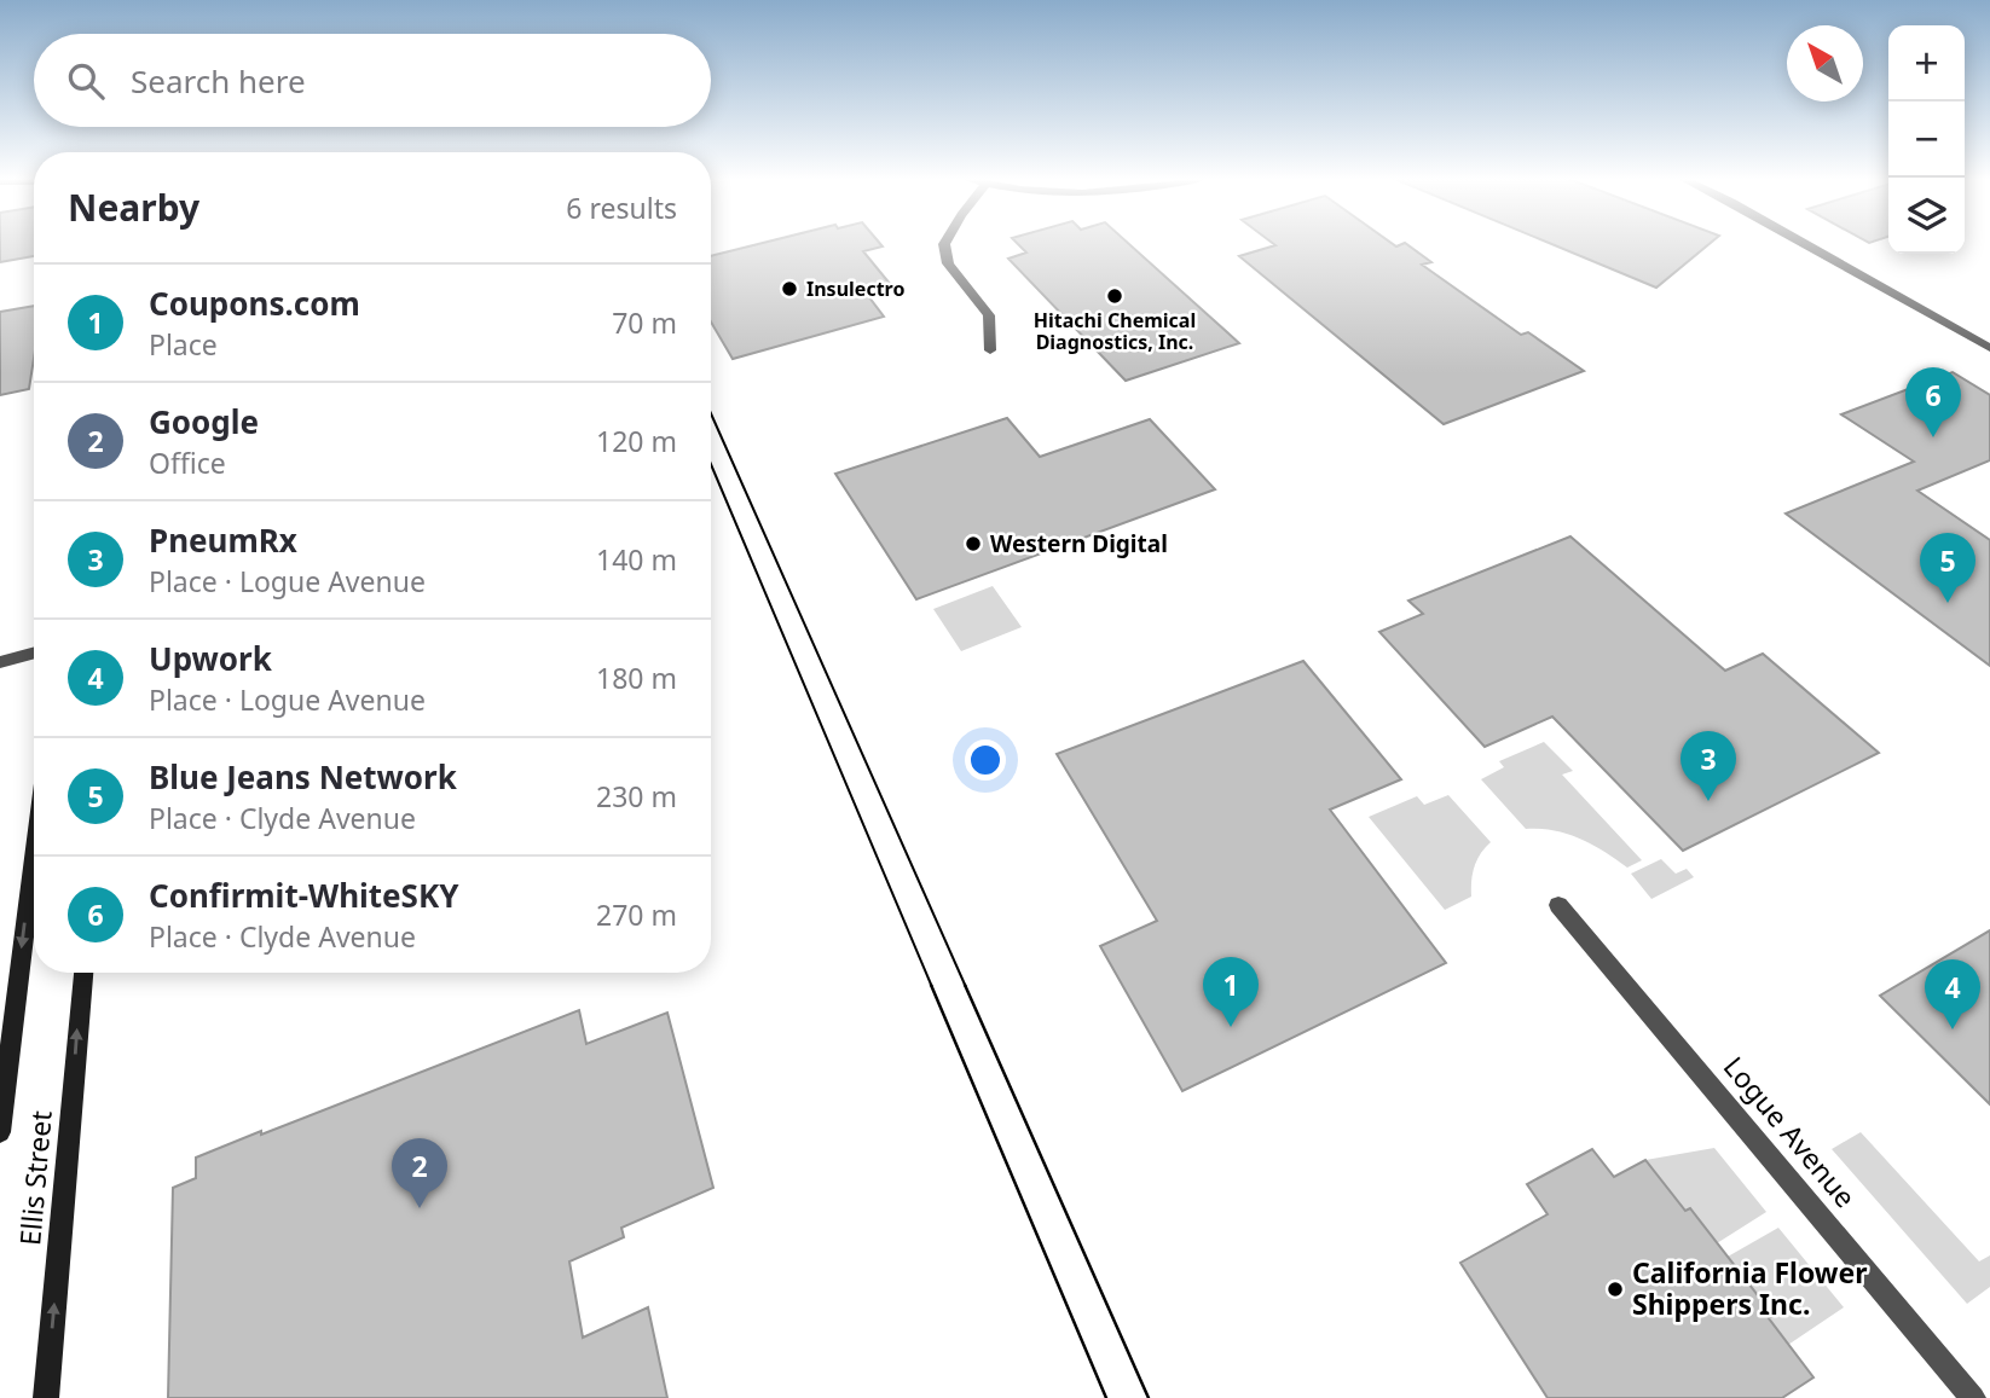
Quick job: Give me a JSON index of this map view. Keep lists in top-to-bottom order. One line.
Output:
{"streets":{"main road":["Ellis Street"],"street":["Logue Avenue"]},"places":["Insulectro","Hitachi Chemical Diagnostics, Inc.","Western Digital","California Flower Shippers Inc."],"north":"top left","page":{"map_buttons":["+","−"],"search":"Search here","heading":["Nearby","6 results"],"list":[{"mark":"1","name":"Coupons.com","note":"Place","value":"70 m"},{"mark":"2","name":"Google","note":"Office","value":"120 m"},{"mark":"3","name":"PneumRx","note":"Place · Logue Avenue","value":"140 m"},{"mark":"4","name":"Upwork","note":"Place · Logue Avenue","value":"180 m"},{"mark":"5","name":"Blue Jeans Network","note":"Place · Clyde Avenue","value":"230 m"},{"mark":"6","name":"Confirmit-WhiteSKY","note":"Place · Clyde Avenue","value":"270 m"}],"pins":["6","5","3","1","4","2"]}}
